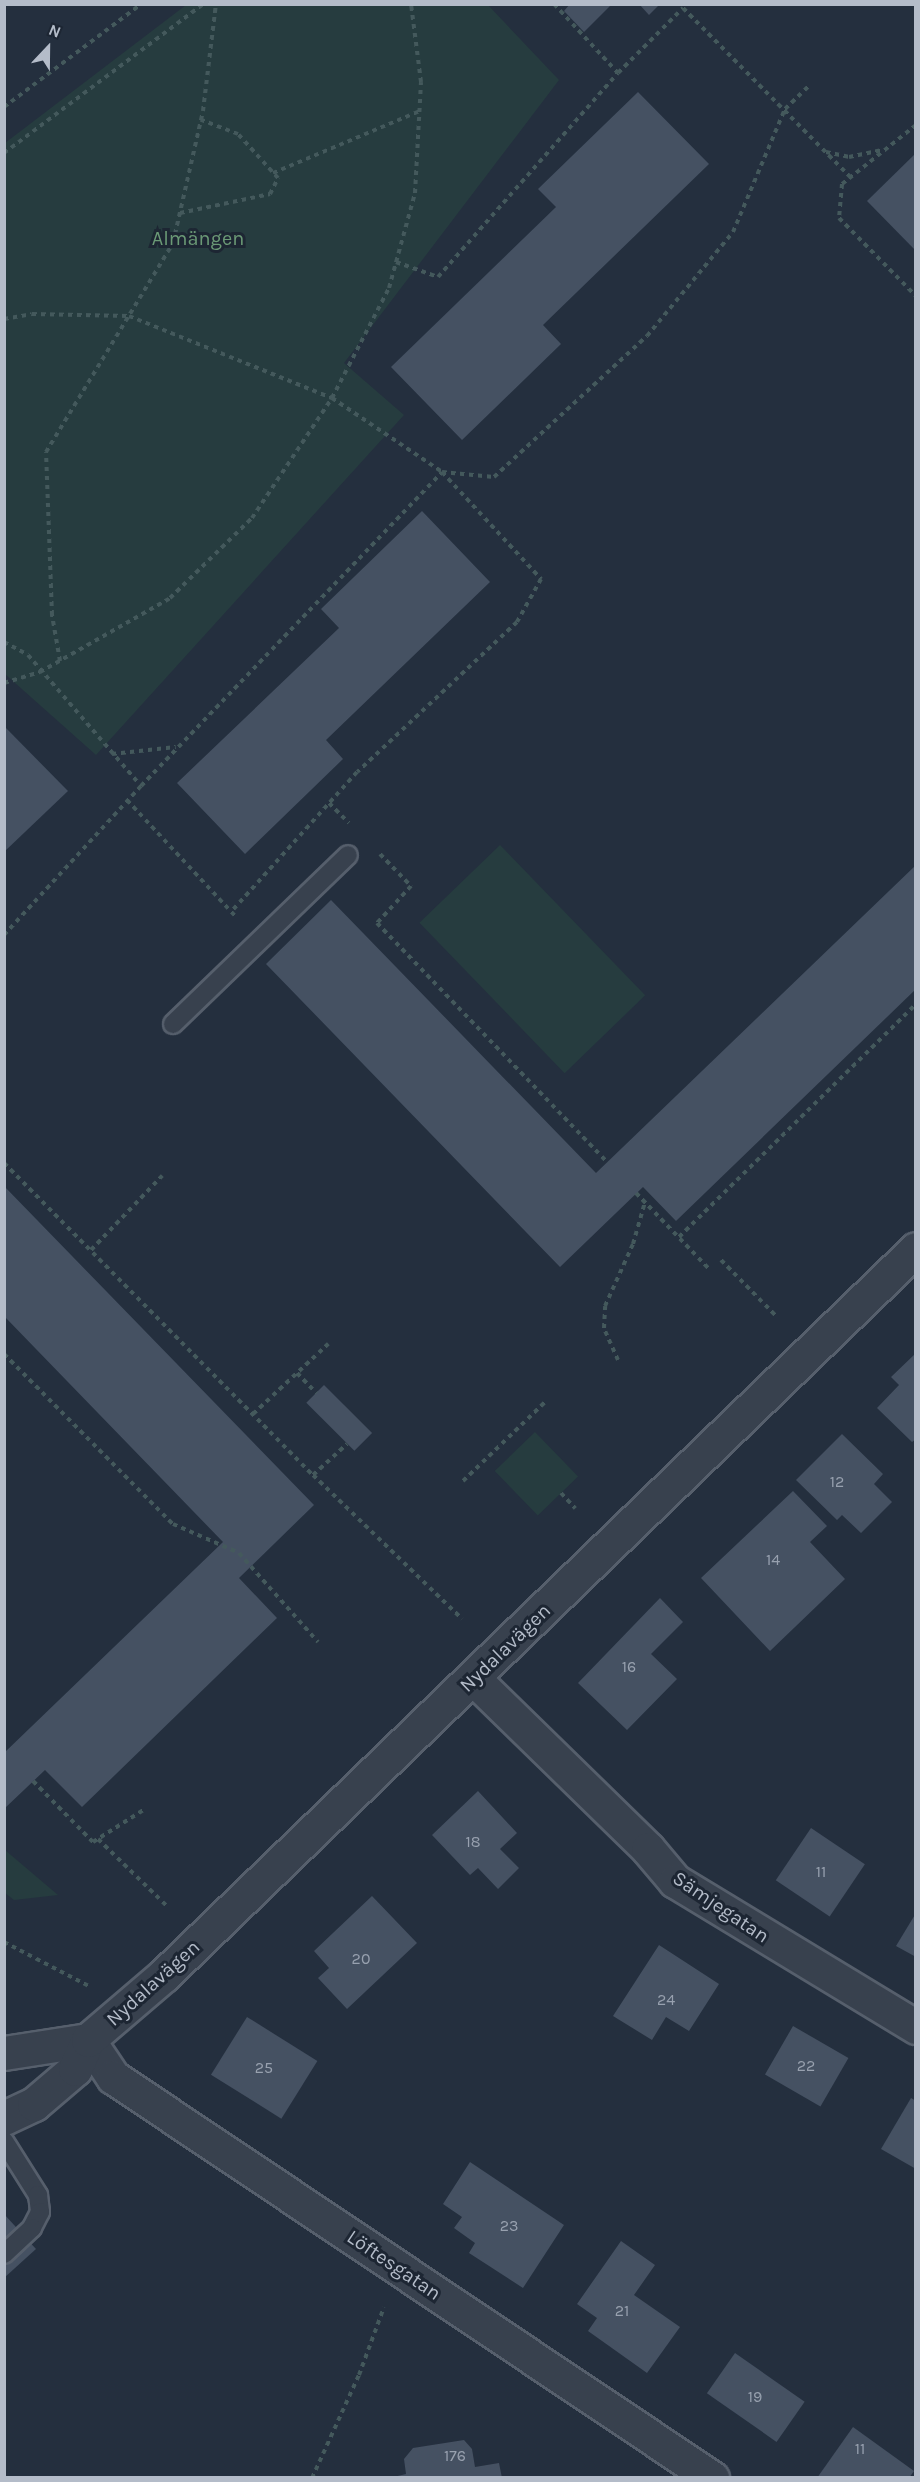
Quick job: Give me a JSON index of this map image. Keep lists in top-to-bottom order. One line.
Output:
{"streets":{"street":["Nydalavägen","Sämjegatan","Löftesgatan"]},"crossings":[["Nydalavägen","Sämjegatan"],["Nydalavägen","Löftesgatan"]],"parks":["Almängen"],"house_numbers":["12","14","16","18","11","20","24","22","25","23","21","19","11","176"],"north":"top"}
